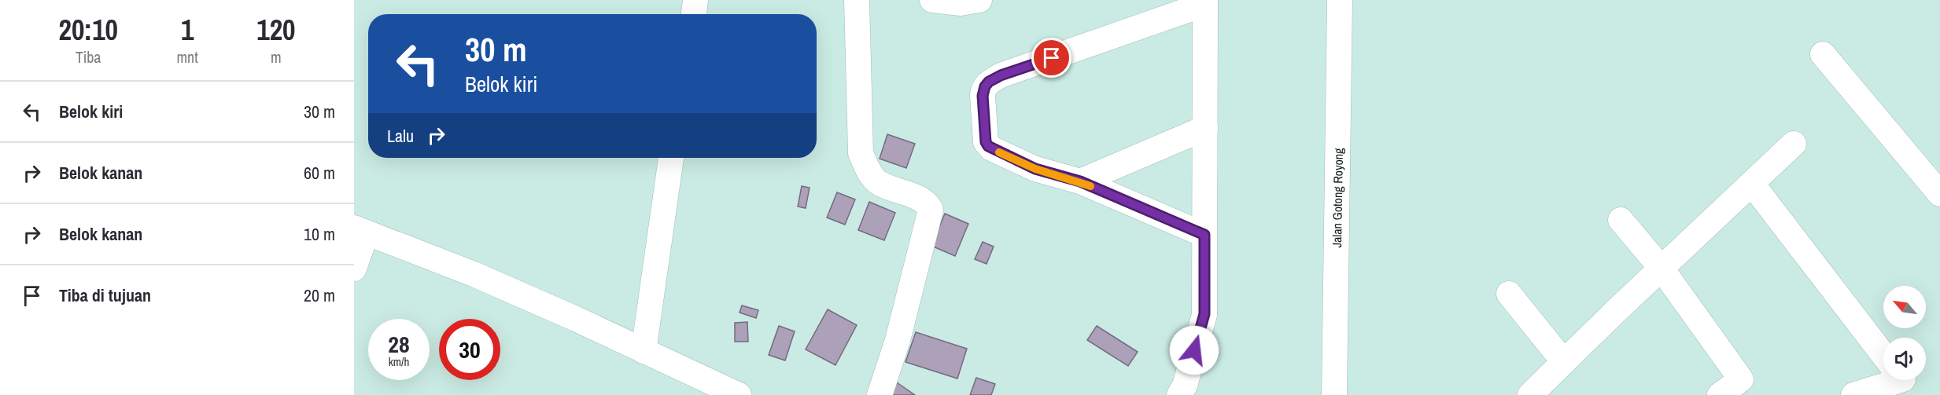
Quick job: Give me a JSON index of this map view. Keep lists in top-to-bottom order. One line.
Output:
{"streets":{"street":["Jalan Gotong Royong"]},"north":"top left","page":{"eta":["20:10","Tiba","1","mnt","120","m"],"turn":["30 m","Belok kiri"],"list":[{"name":"Belok kiri","value":"30 m"},{"name":"Belok kanan","value":"60 m"},{"name":"Belok kanan","value":"10 m"},{"name":"Tiba di tujuan","value":"20 m"}],"then":"Lalu","speed":"28 km/h","limit":"30"}}
